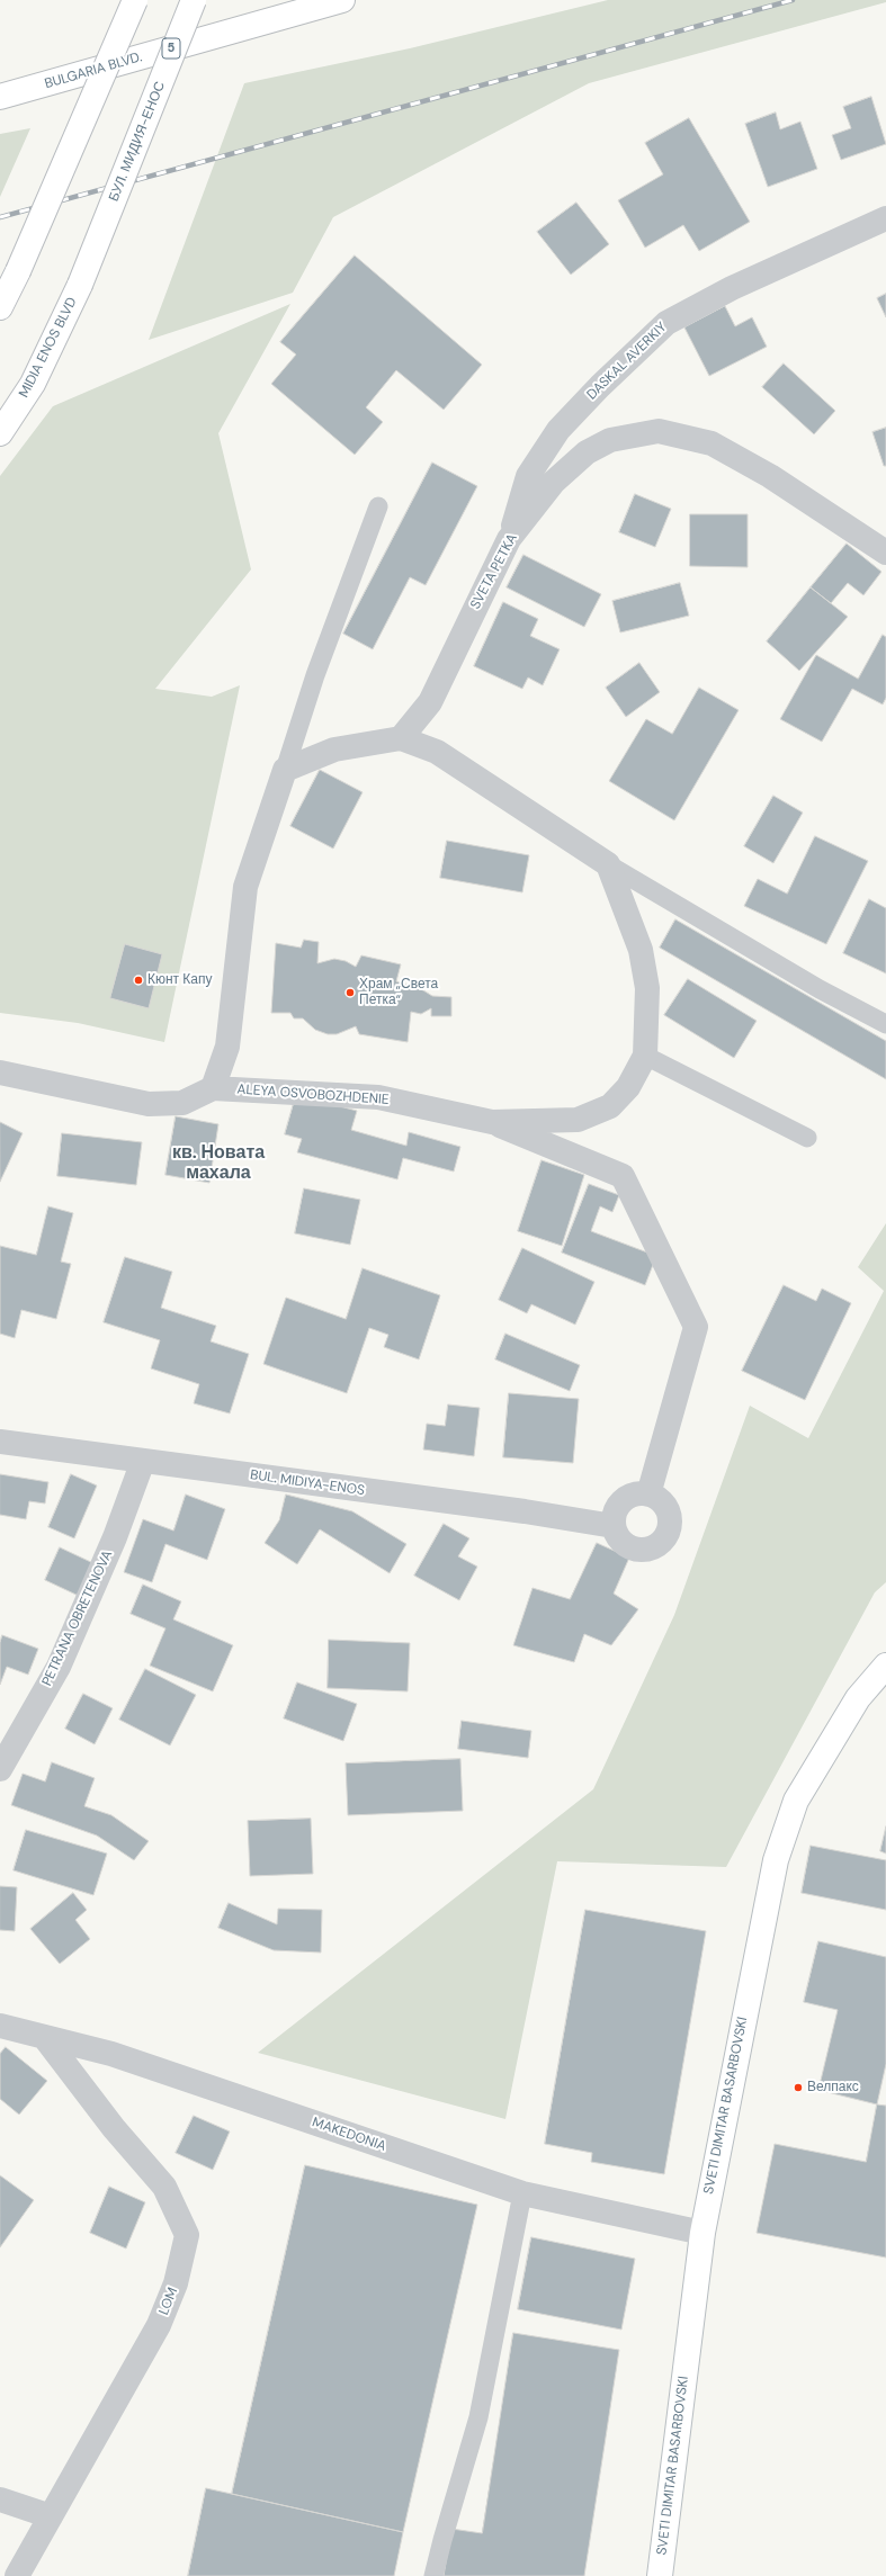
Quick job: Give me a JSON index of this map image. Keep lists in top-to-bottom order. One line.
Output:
{"streets":{"main road":["5","BULGARIA BLVD.","БУЛ. МИДИЯ-ЕНОС","MIDIA ENOS BLVD","SVETI DIMITAR BASARBOVSKI"],"street":["DASKAL AVERKIY","SVETA PETKA","ALEYA OSVOBOZHDENIE","BUL. MIDIYA-ENOS","PETRANA OBRETENOVA","MAKEDONIA","LOM"]},"crossings":[["БУЛ. МИДИЯ-ЕНОС","MIDIA ENOS BLVD"],["DASKAL AVERKIY","SVETA PETKA"],["BUL. MIDIYA-ENOS","PETRANA OBRETENOVA"],["SVETI DIMITAR BASARBOVSKI","MAKEDONIA"],["MAKEDONIA","LOM"]],"districts":["кв. Новата махала"],"places":["Кюнт Капу","Храм „Света Петка“","Велпакс"]}
